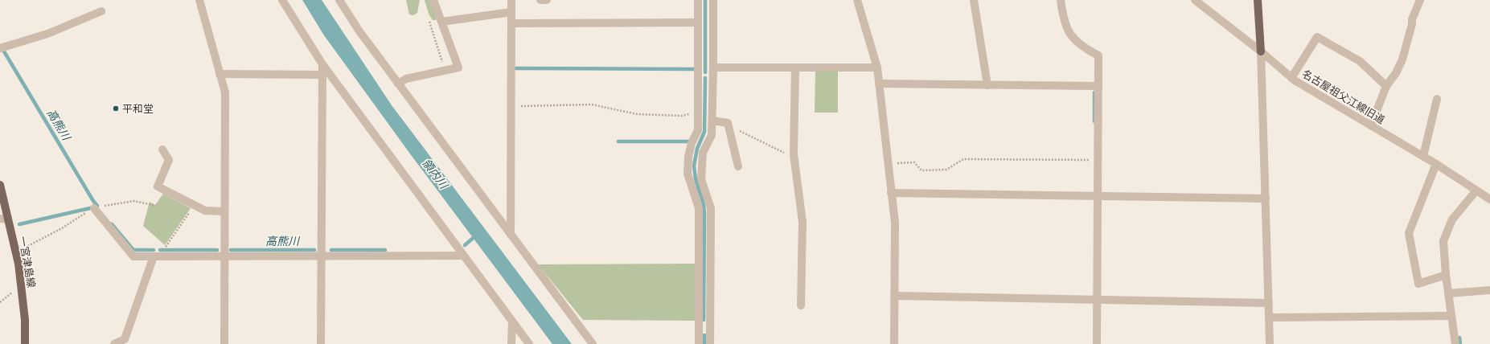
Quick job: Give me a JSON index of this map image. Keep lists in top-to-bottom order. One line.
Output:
{"streets":{"main road":["一宮津島線"],"street":["名古屋祖父江線旧道"]},"water":["高熊川","領内川"],"places":["平和堂"]}
